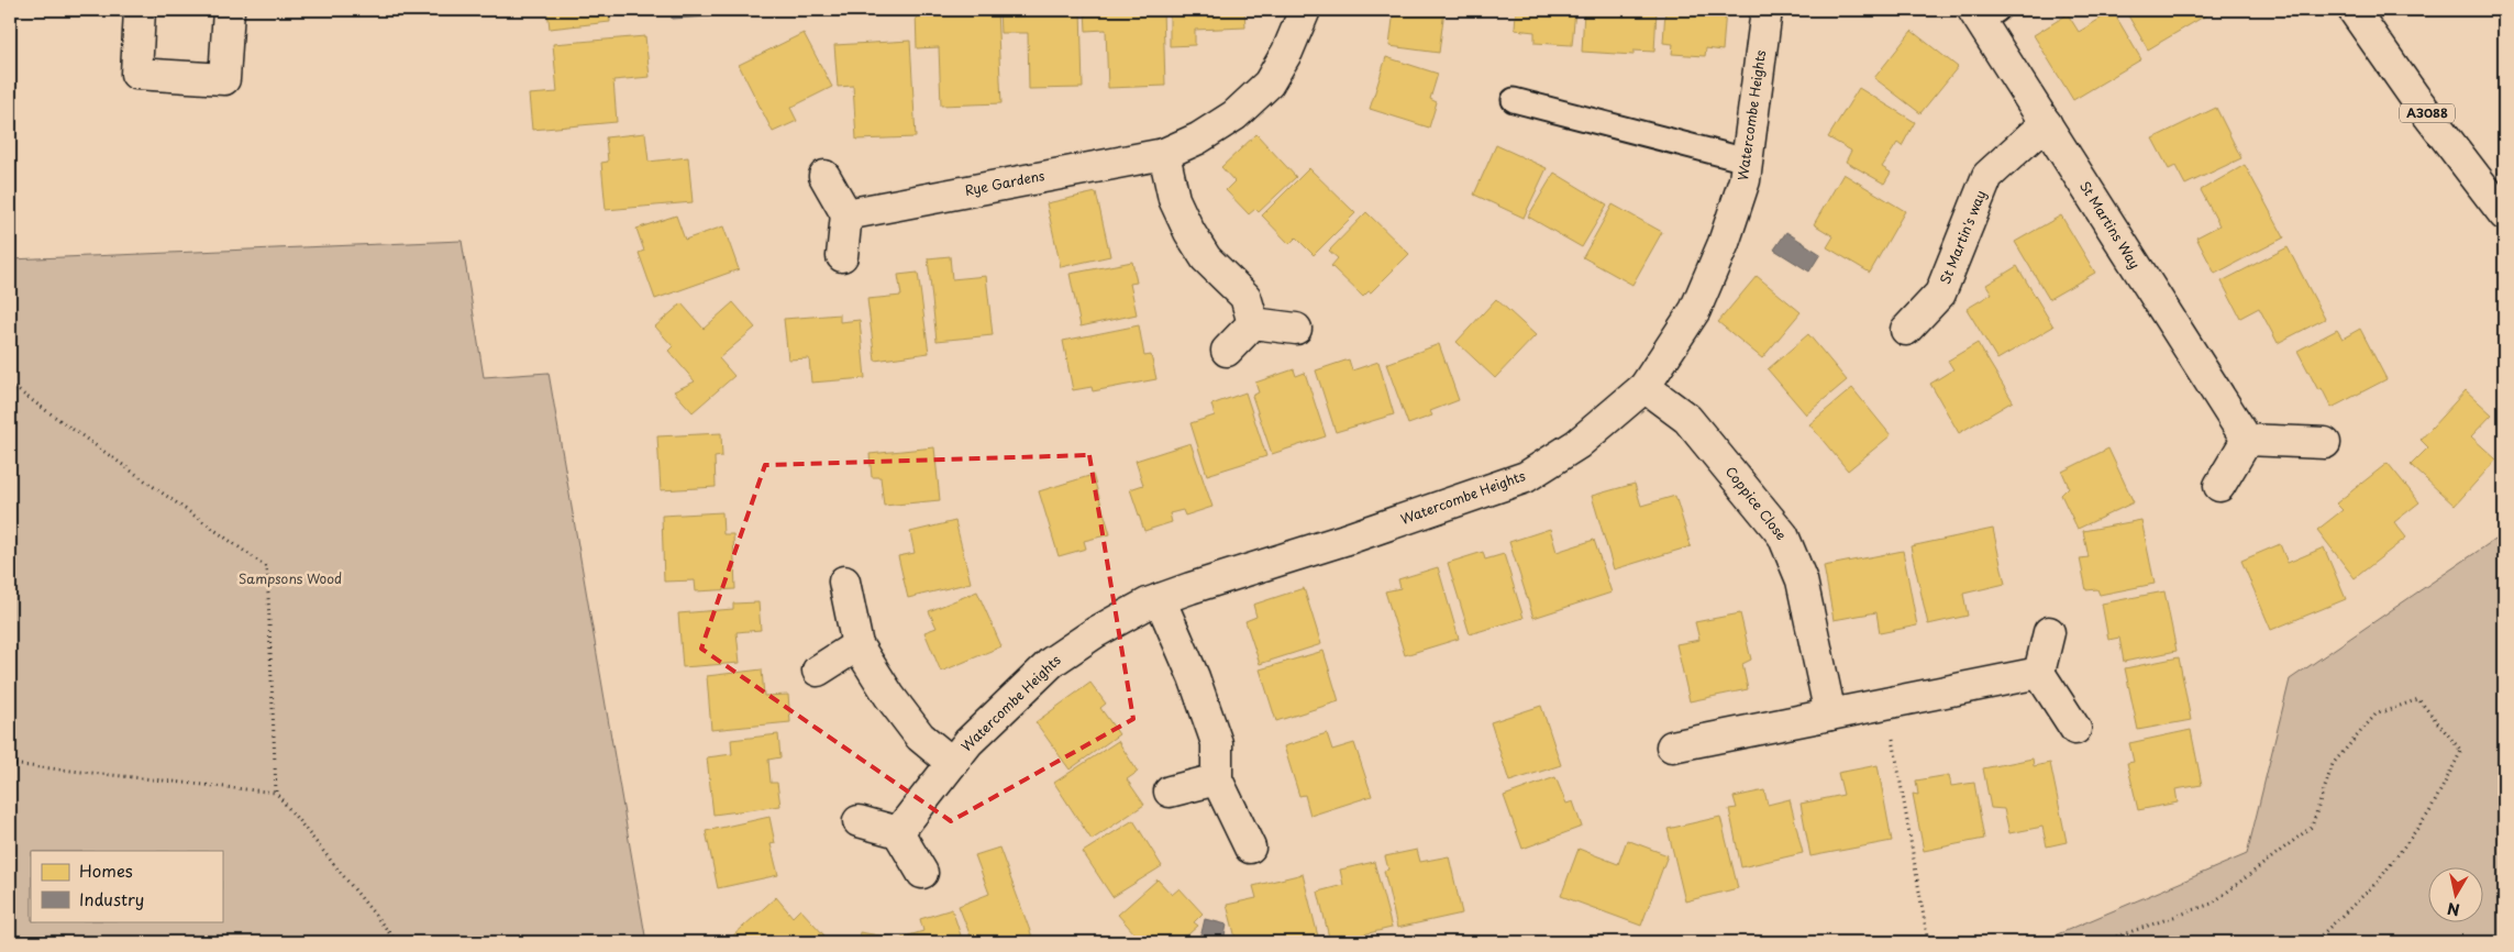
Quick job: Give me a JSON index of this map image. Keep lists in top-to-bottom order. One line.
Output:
{"streets":{"main road":["A3088","Watercombe Heights","Rye Gardens","St Martins Way","St Martin's way","Coppice Close"]},"crossings":[["Watercombe Heights","Coppice Close"],["St Martins Way","St Martin's way"]],"parks":["Sampsons Wood"],"legend":["Homes","Industry"],"north":"bottom"}
